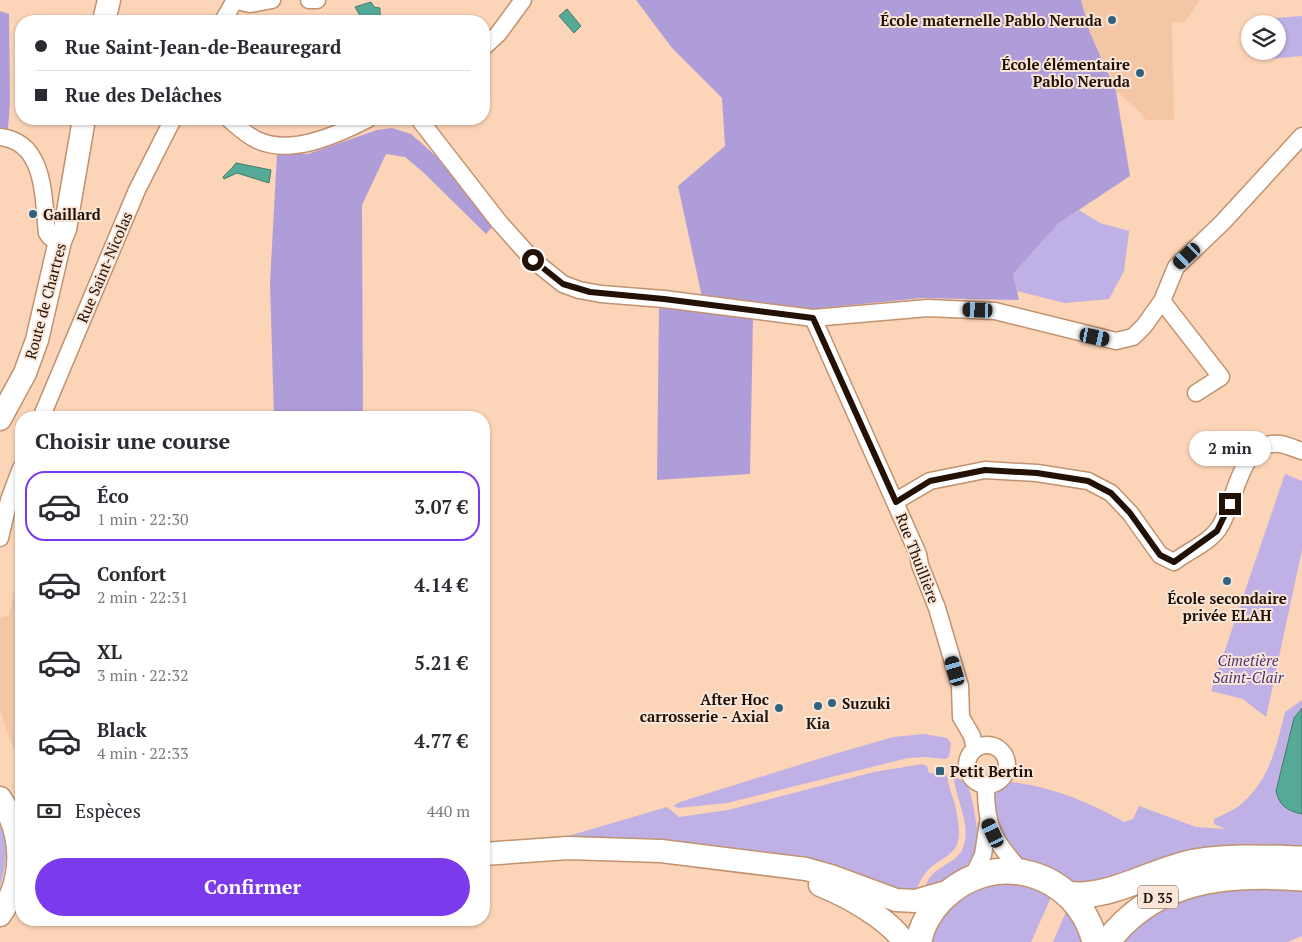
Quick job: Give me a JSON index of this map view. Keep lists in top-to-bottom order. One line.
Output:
{"streets":{"main road":["Route de Chartres","D 35"],"street":["Rue Saint-Nicolas","Rue Thuillière"]},"parks":["Cimetière Saint-Clair"],"places":{"other":["École maternelle Pablo Neruda","École élémentaire Pablo Neruda","Gaillard","École secondaire privée ELAH","Suzuki","Kia","After Hoc carrosserie - Axial"],"transit":["Petit Bertin"]},"page":{"banner":["Rue Saint-Jean-de-Beauregard","Rue des Delâches"],"heading":"Choisir une course","bubble":"2 min","list":[{"name":"Éco","note":"1 min · 22:30","value":"3.07 €"},{"name":"Confort","note":"2 min · 22:31","value":"4.14 €"},{"name":"XL","note":"3 min · 22:32","value":"5.21 €"},{"name":"Black","note":"4 min · 22:33","value":"4.77 €"}],"pay":["Espèces","440 m"],"buttons":"Confirmer"}}
